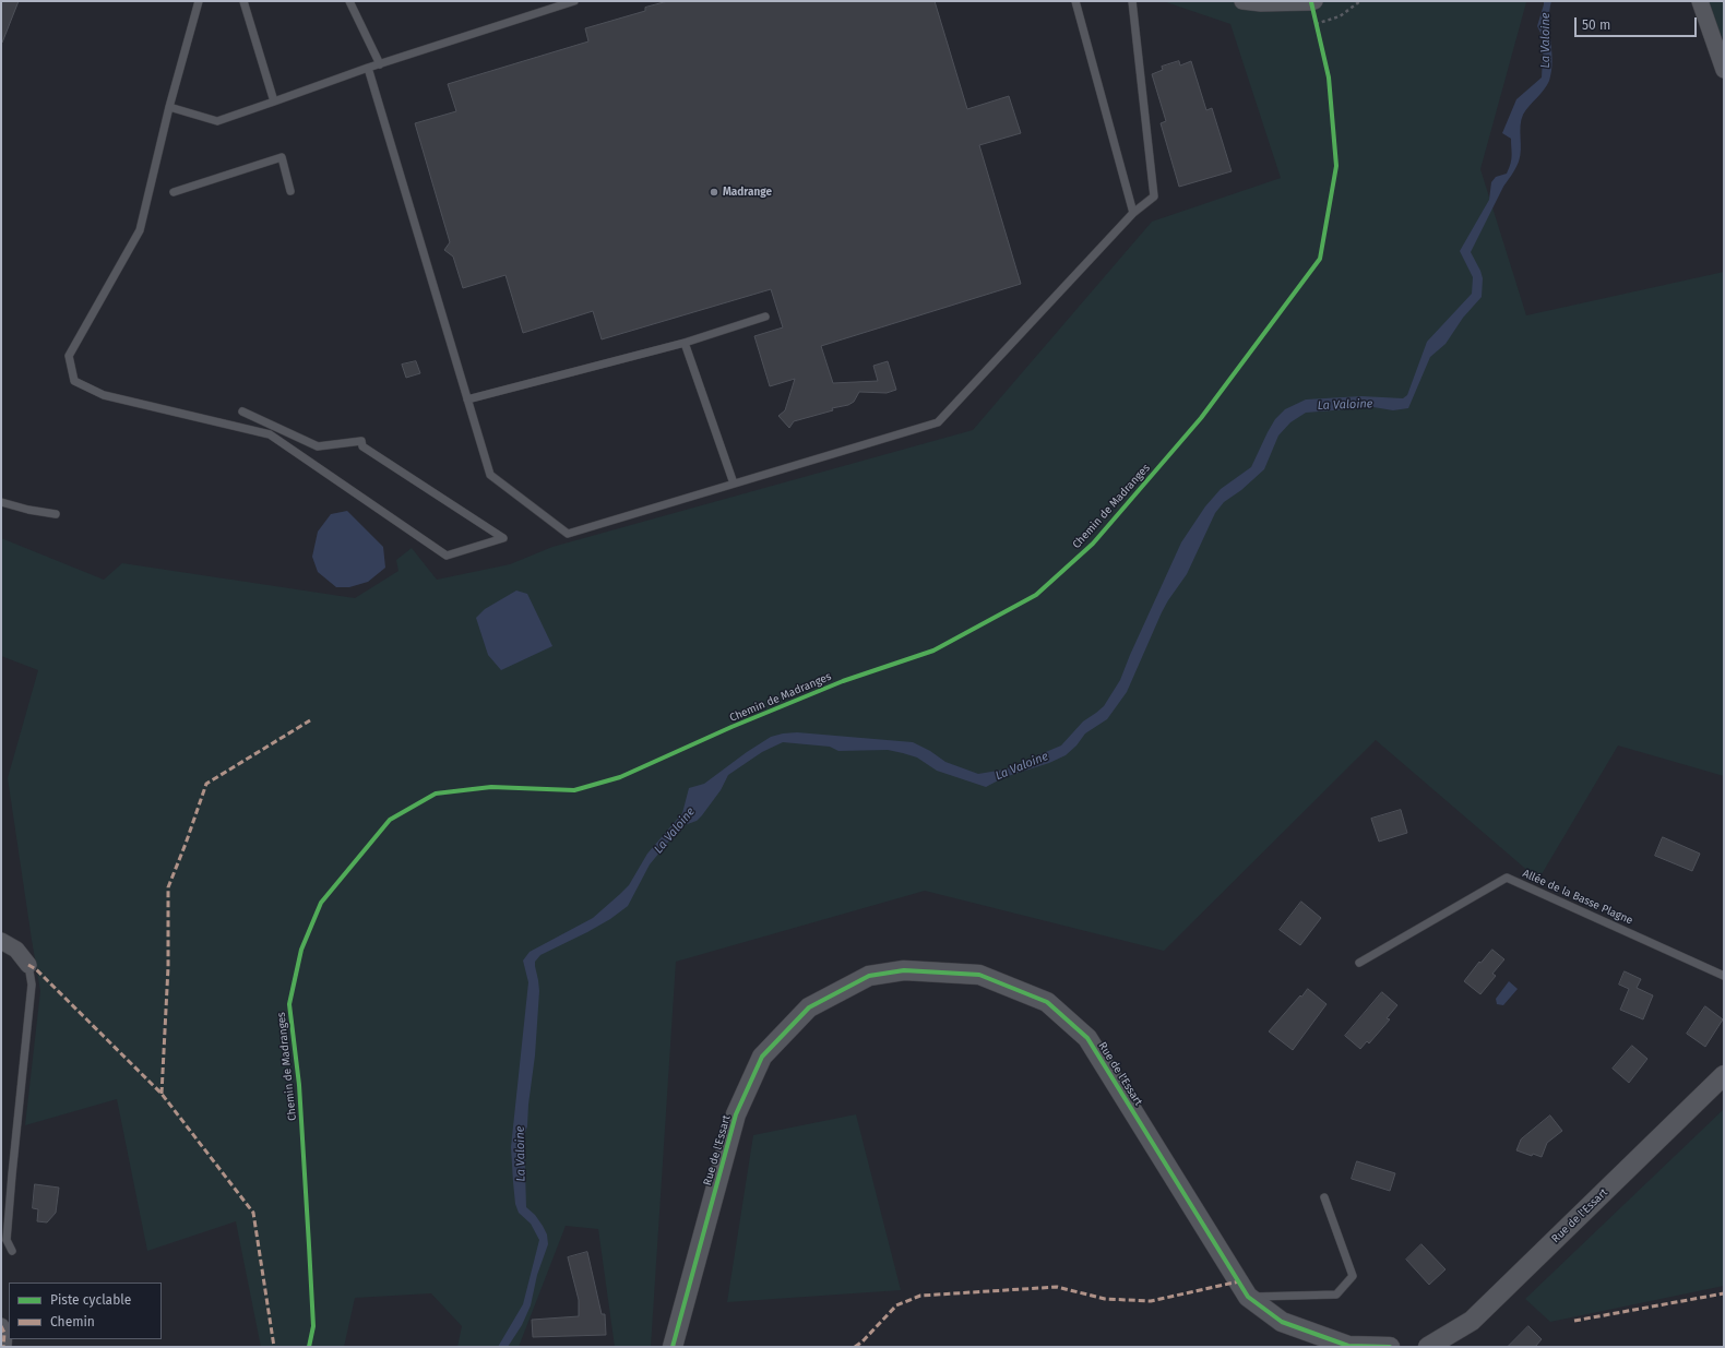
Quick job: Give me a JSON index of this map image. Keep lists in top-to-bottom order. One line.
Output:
{"streets":{"street":["Rue de l'Essart"],"lane":["Allée de la Basse Plagne"],"cycle path":["Chemin de Madranges"]},"water":["La Valoine"],"places":["Madrange"],"legend":["Piste cyclable","Chemin"],"scale_bar":"50 m"}
